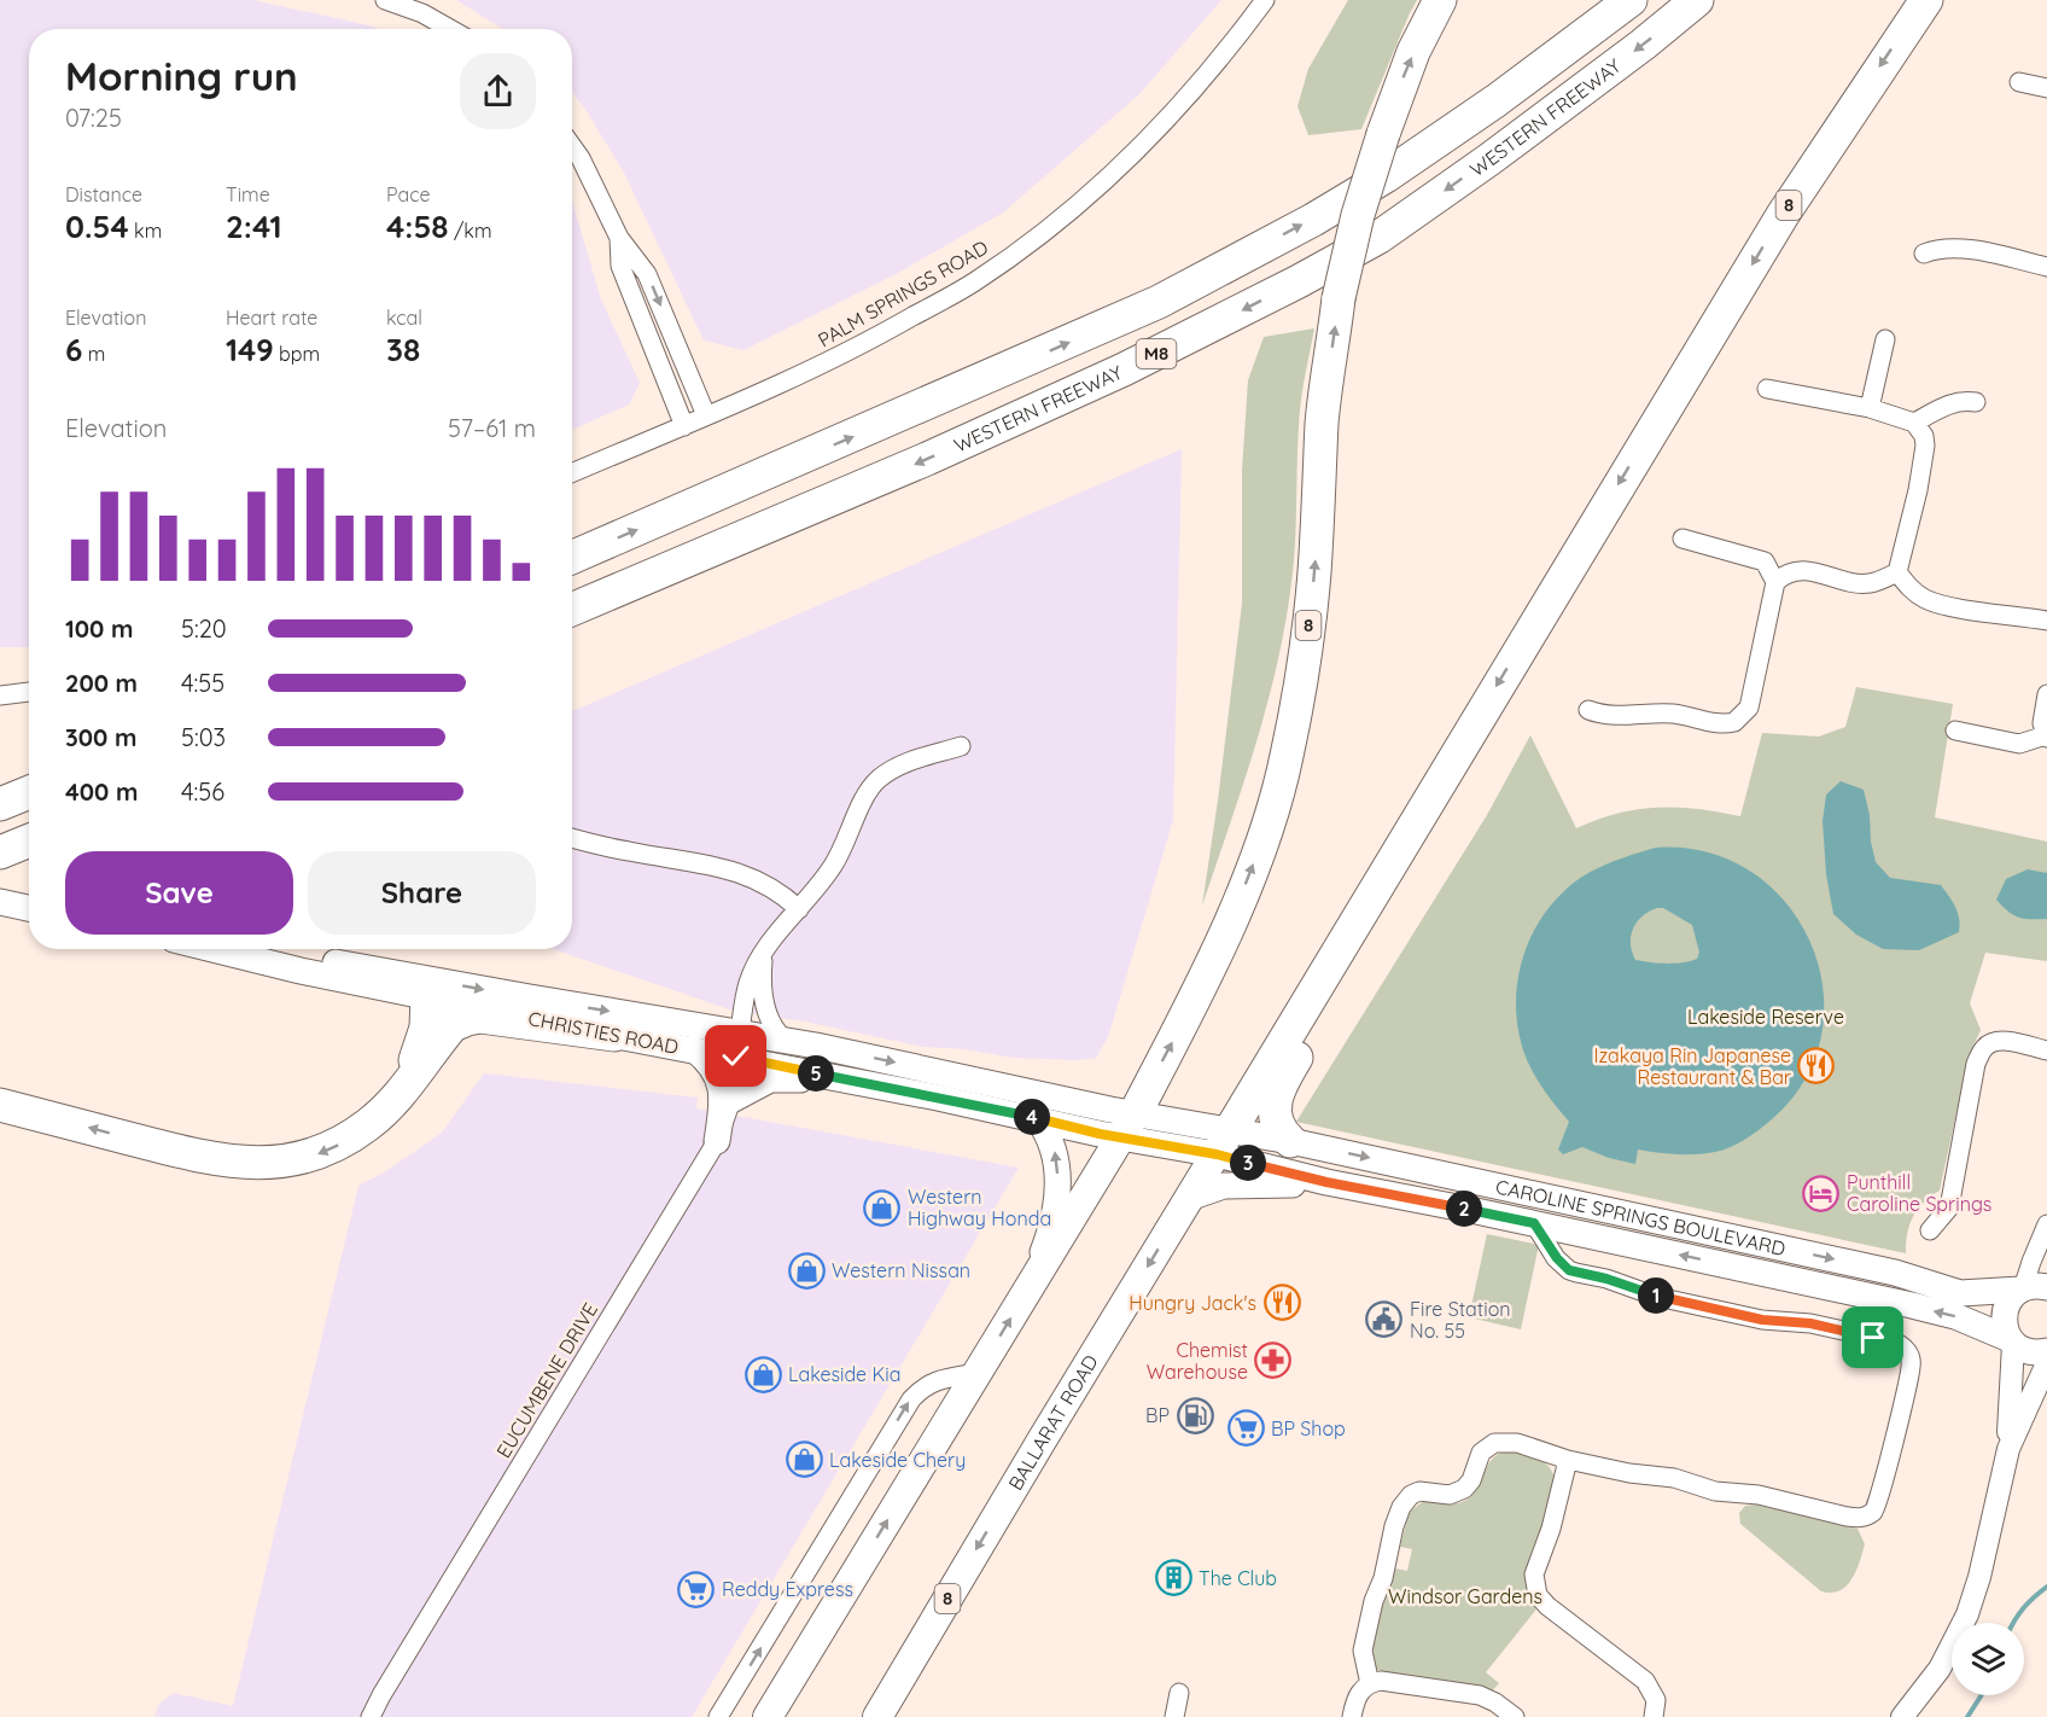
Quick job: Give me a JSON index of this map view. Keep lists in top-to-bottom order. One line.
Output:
{"streets":{"highway":["WESTERN FREEWAY","8","M8","BALLARAT ROAD"],"main road":["CHRISTIES ROAD","CAROLINE SPRINGS BOULEVARD"],"street":["PALM SPRINGS ROAD","EUCUMBENE DRIVE"]},"crossings":[["8","CHRISTIES ROAD"],["8","CAROLINE SPRINGS BOULEVARD"],["8","BALLARAT ROAD"],["CHRISTIES ROAD","CAROLINE SPRINGS BOULEVARD"],["CHRISTIES ROAD","EUCUMBENE DRIVE"],["CAROLINE SPRINGS BOULEVARD","BALLARAT ROAD"]],"parks":["Lakeside Reserve","Windsor Gardens"],"places":{"restaurant":["Izakaya Rin Japanese Restaurant & Bar","Hungry Jack's"],"hotel":["Punthill Caroline Springs"],"shop":["Western Highway Honda","Western Nissan","Lakeside Kia","Lakeside Chery"],"public building":["Fire Station No. 55"],"pharmacy":["Chemist Warehouse"],"fuel station":["BP"],"supermarket":["BP Shop","Reddy Express"],"building":["The Club"]},"page":{"heading":["Morning run","07:25"],"stats":[["Distance","0.54 km"],["Time","2:41"],["Pace","4:58 /km"],["Elevation","6 m"],["Heart rate","149 bpm"],["kcal","38"]],"chart":["Elevation","57–61 m"],"list":[{"name":"100 m","note":"5:20"},{"name":"200 m","note":"4:55"},{"name":"300 m","note":"5:03"},{"name":"400 m","note":"4:56"}],"buttons":["Save","Share"],"pins":["5","4","3","2","1"]}}
